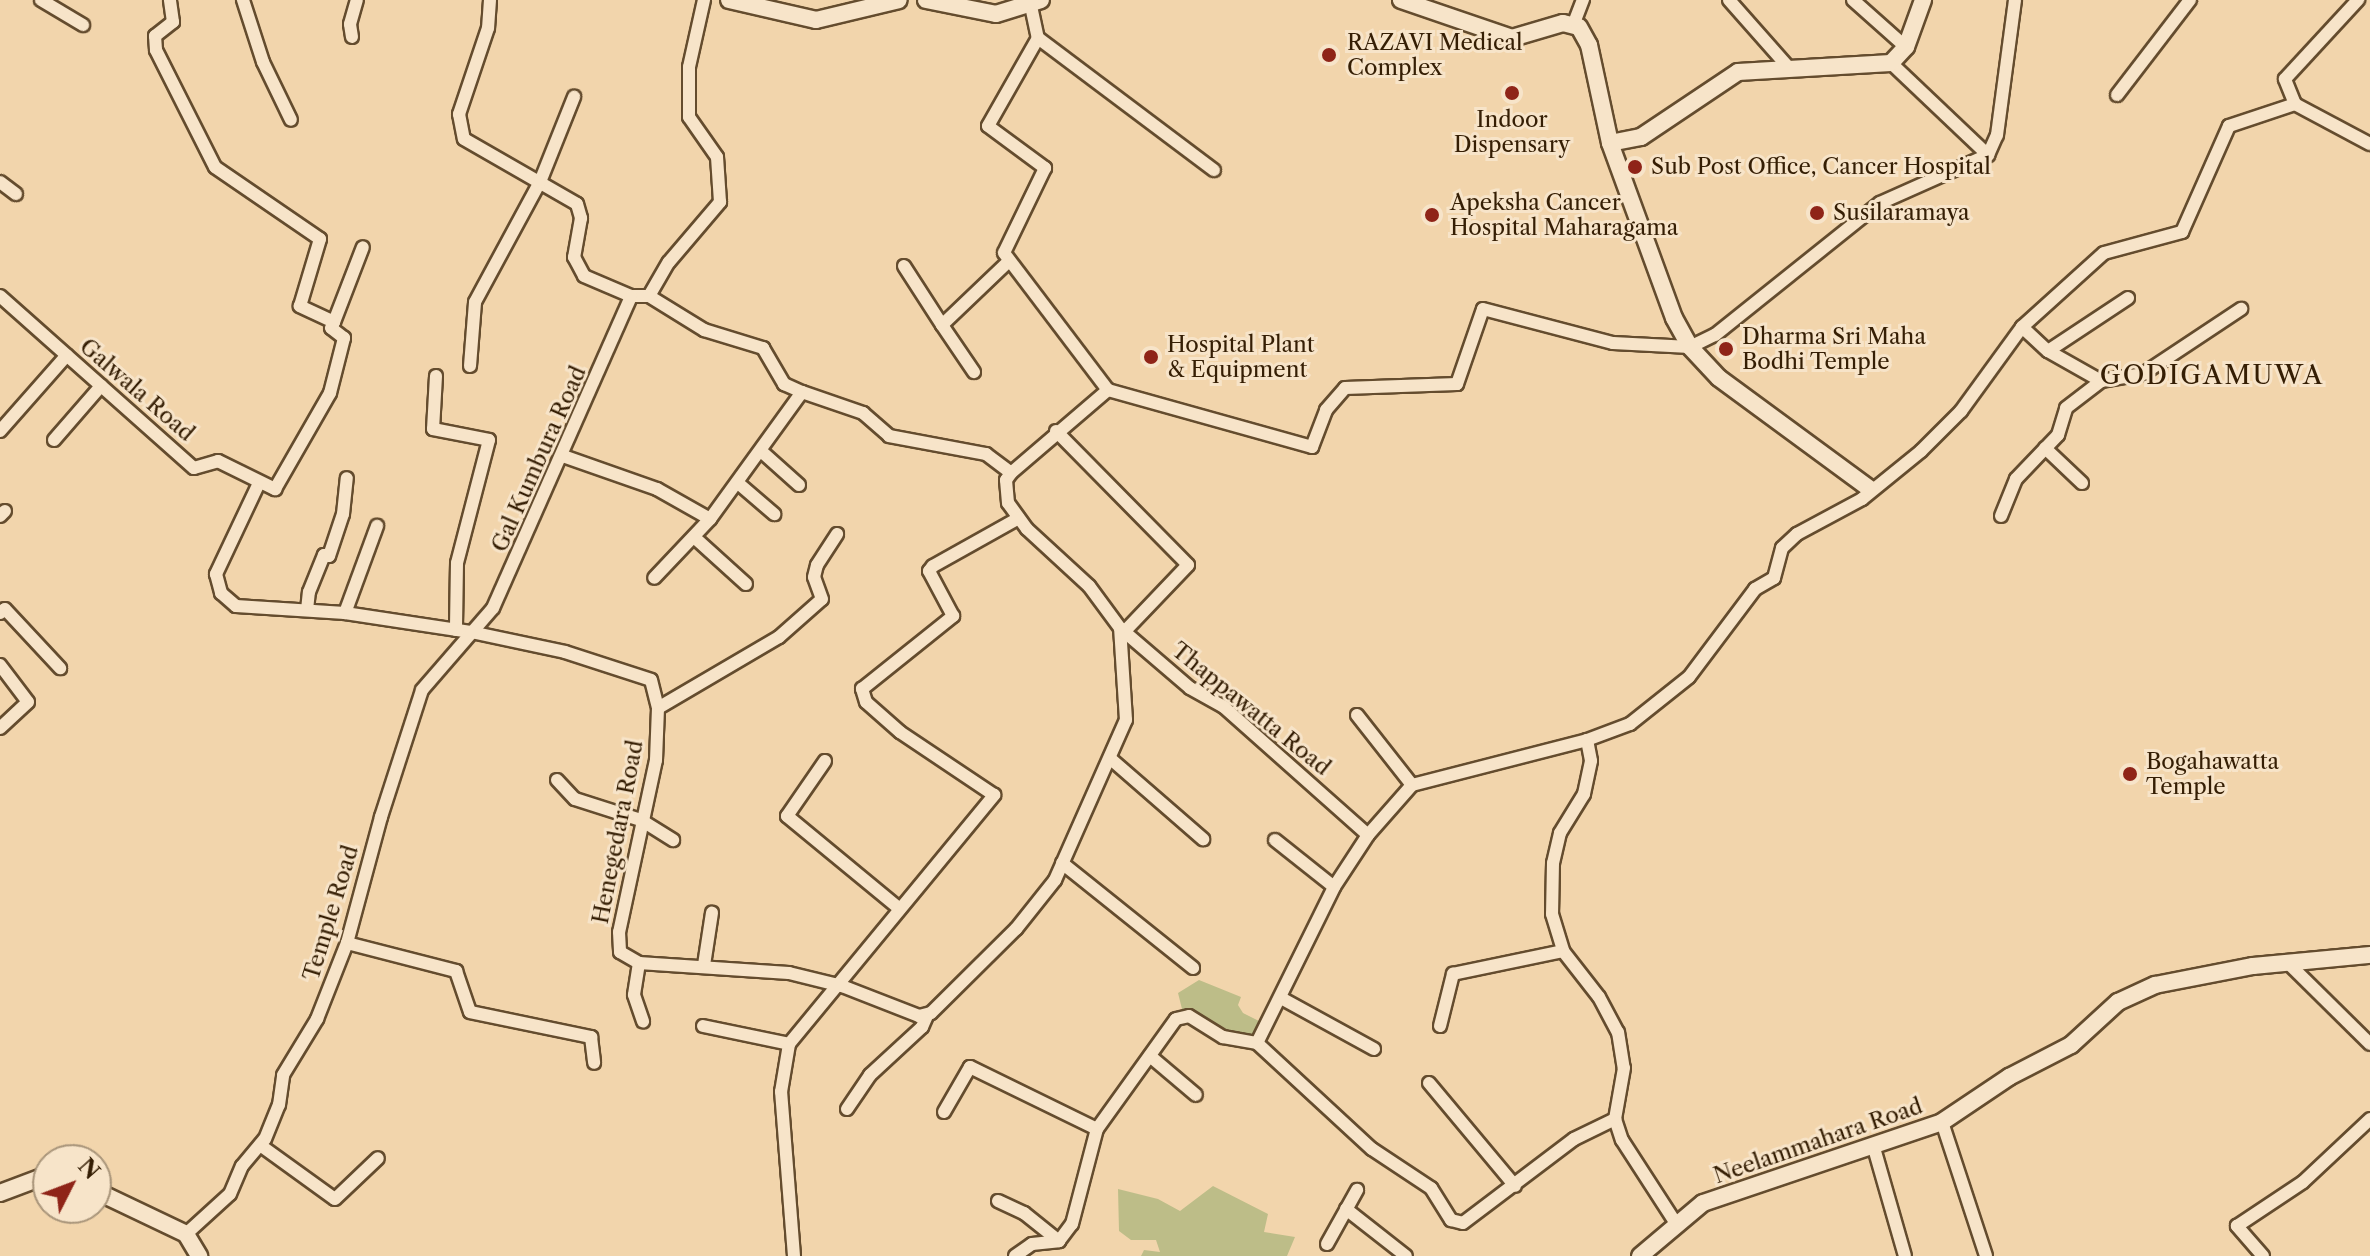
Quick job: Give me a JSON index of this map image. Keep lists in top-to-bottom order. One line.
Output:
{"streets":{"street":["Galwala Road","Gal Kumbura Road","Thappawatta Road","Henegedara Road","Temple Road","Neelammahara Road"]},"crossings":[["Gal Kumbura Road","Temple Road"]],"districts":["GODIGAMUWA"],"places":["RAZAVI Medical Complex","Indoor Dispensary","Sub Post Office, Cancer Hospital","Susilaramaya","Apeksha Cancer Hospital Maharagama","Dharma Sri Maha Bodhi Temple","Hospital Plant & Equipment","Bogahawatta Temple"],"north":"top right"}
